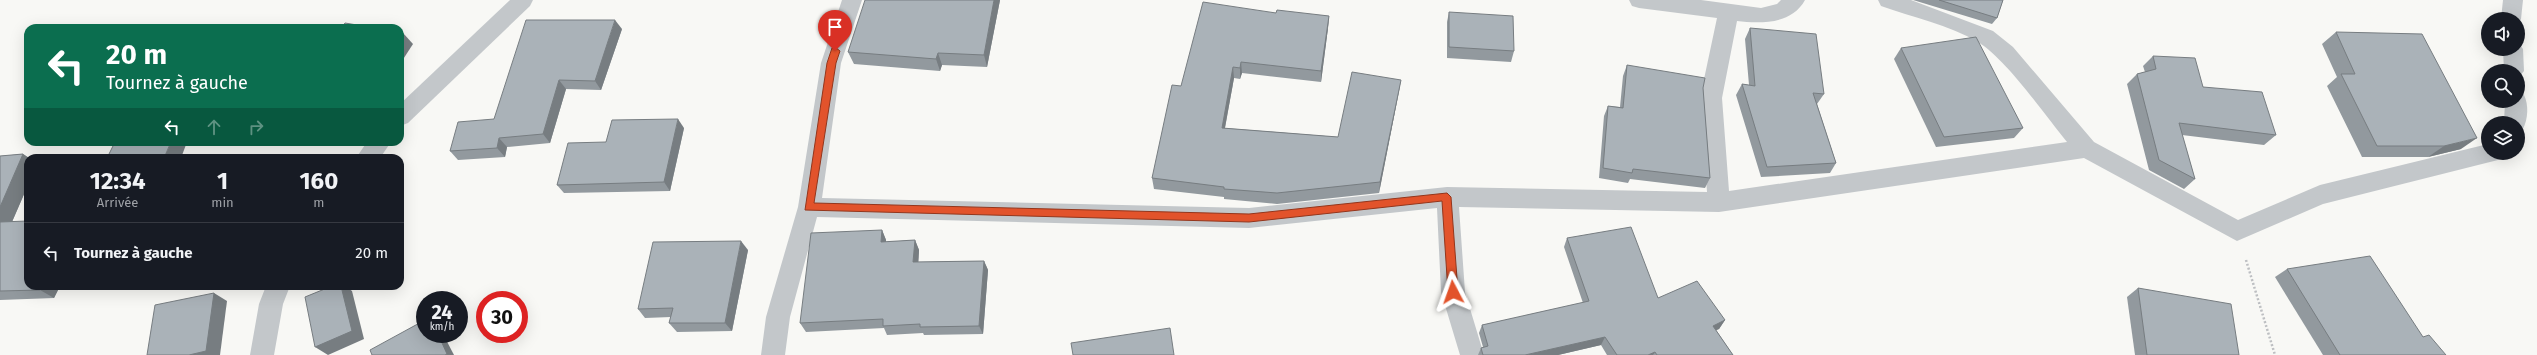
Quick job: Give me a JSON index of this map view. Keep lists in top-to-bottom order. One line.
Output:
{"page":{"turn":["20 m","Tournez à gauche"],"eta":["12:34","Arrivée","1","min","160","m"],"list":[{"name":"Tournez à gauche","value":"20 m"}],"speed":"24 km/h","limit":"30"}}
